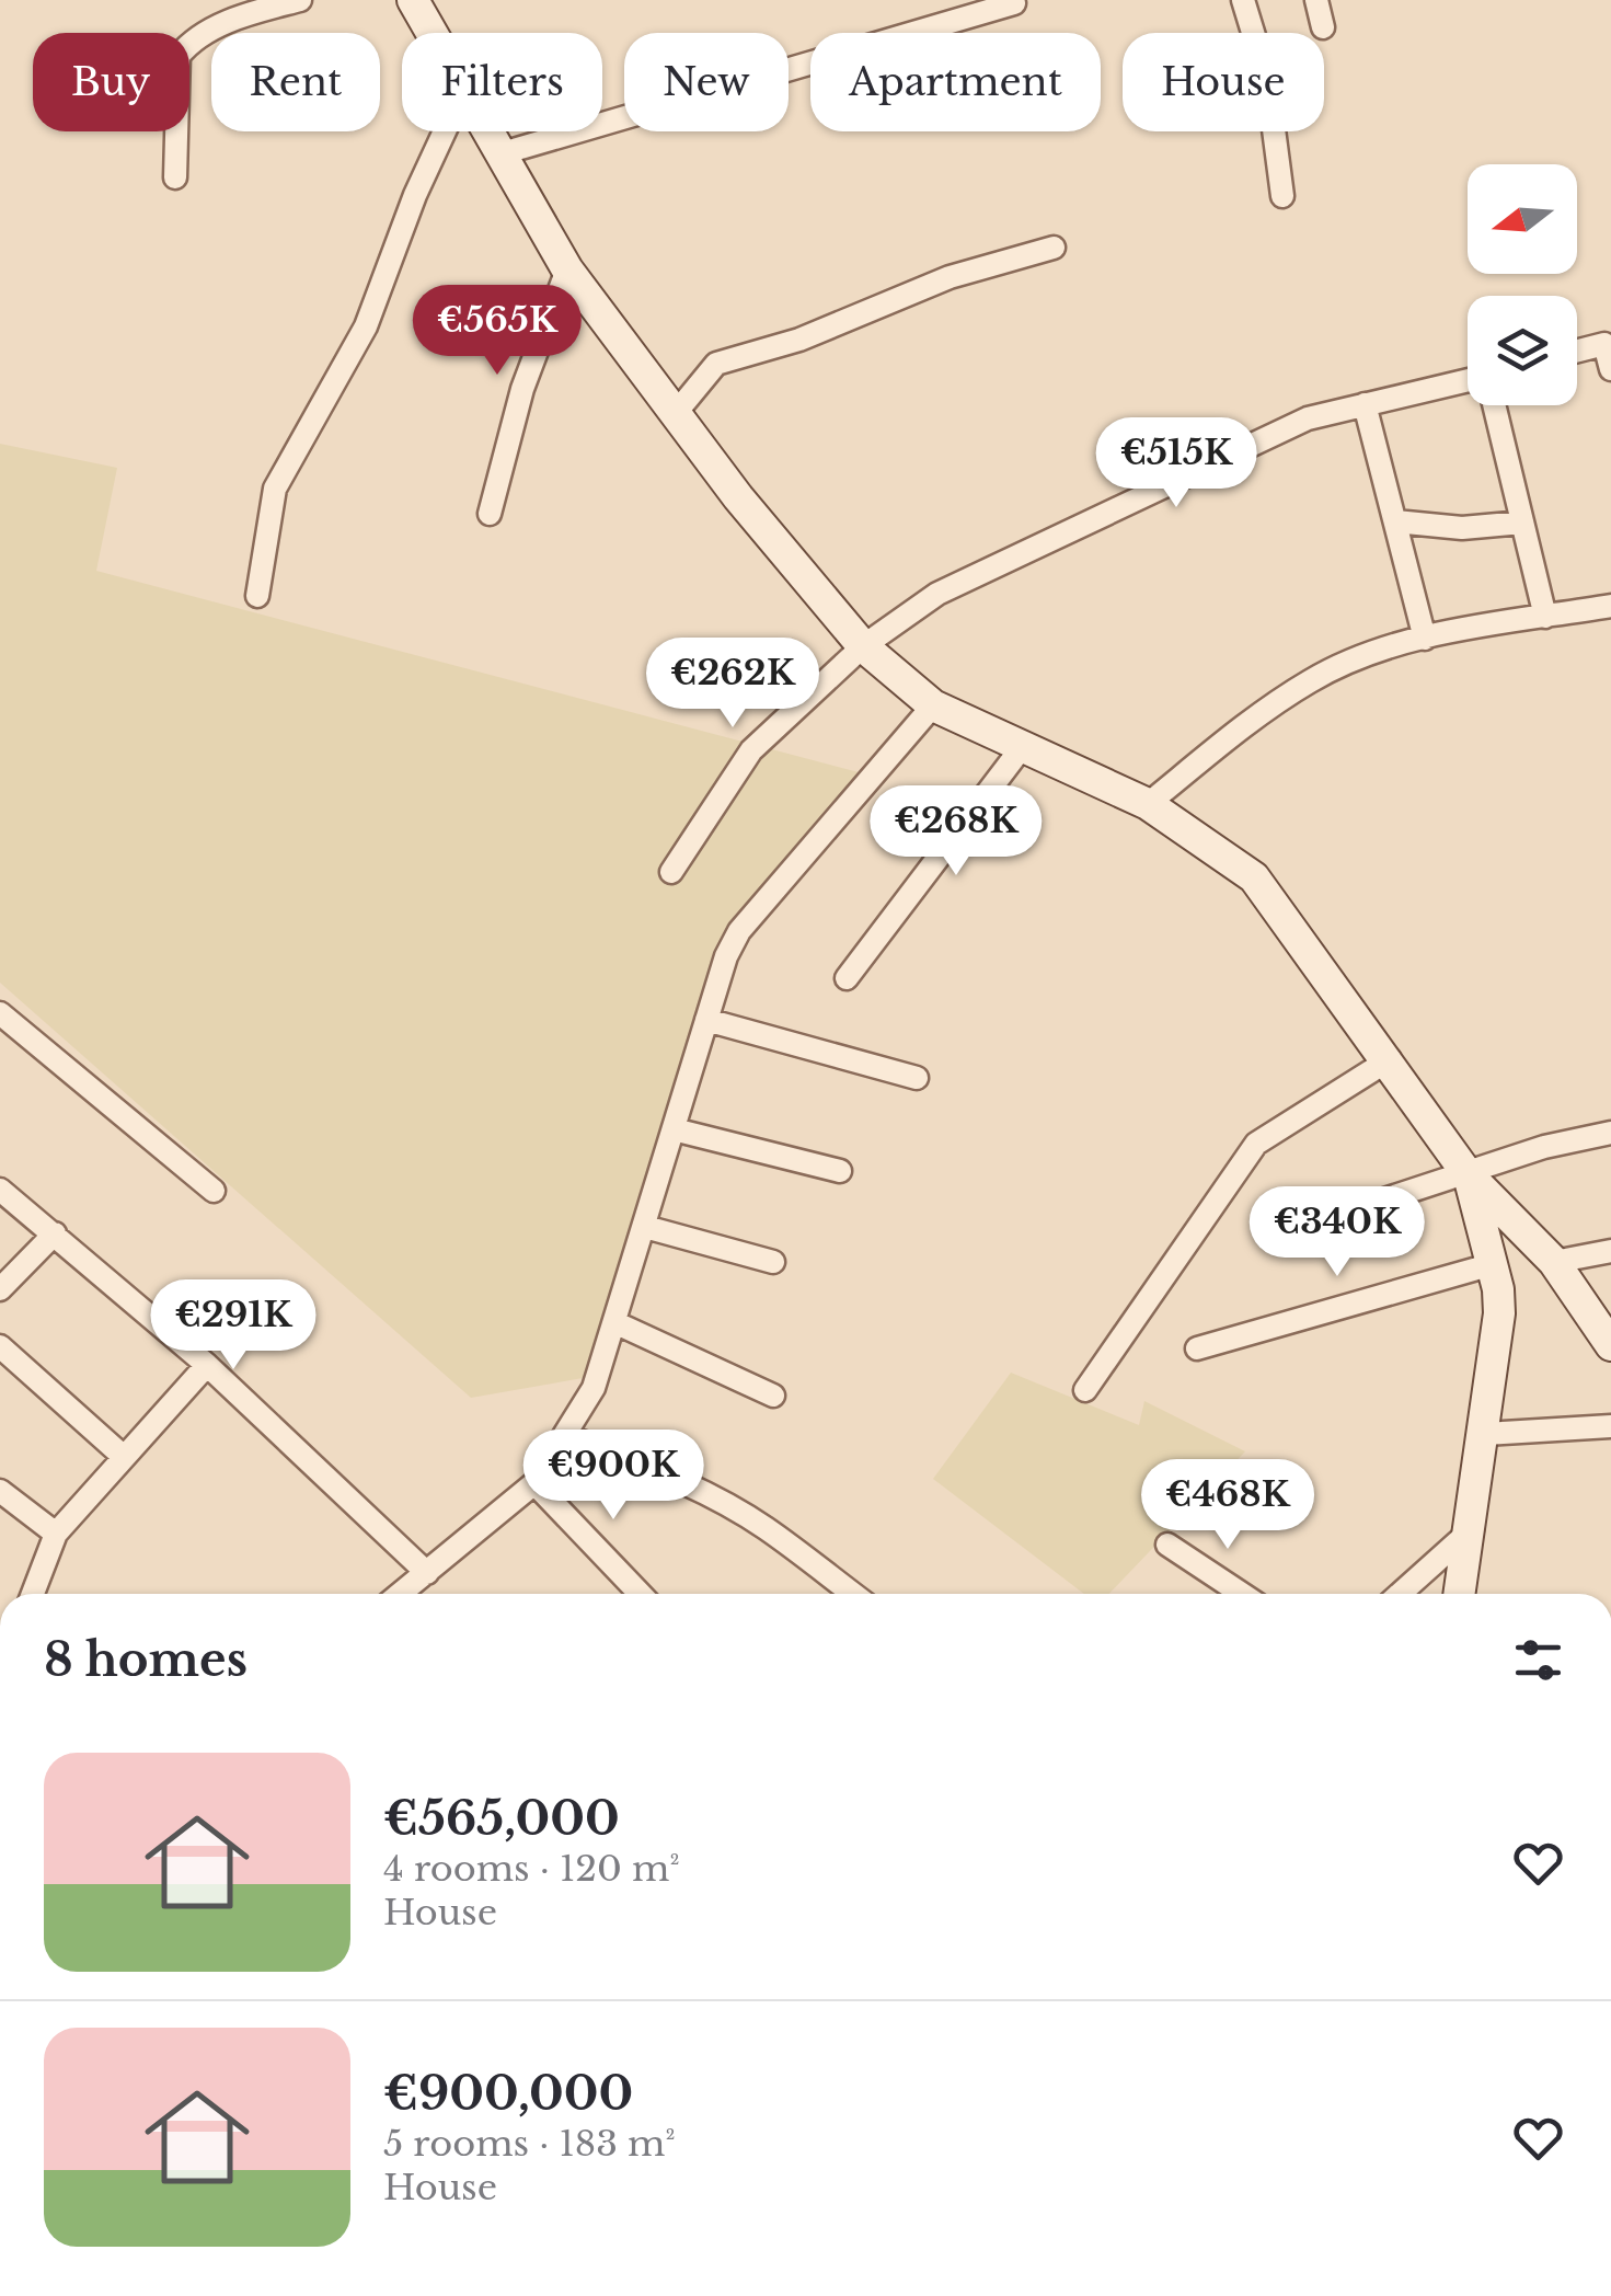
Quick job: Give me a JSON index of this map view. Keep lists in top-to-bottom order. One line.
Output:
{"north":"left","page":{"chip":["Buy","Rent","Filters","New","Apartment","House"],"price":["€565K","€515K","€262K","€268K","€340K","€291K","€900K","€468K"],"heading":"8 homes","list":[{"name":"€565,000","note":"4 rooms · 120 m² · House"},{"name":"€900,000","note":"5 rooms · 183 m² · House"}]}}
